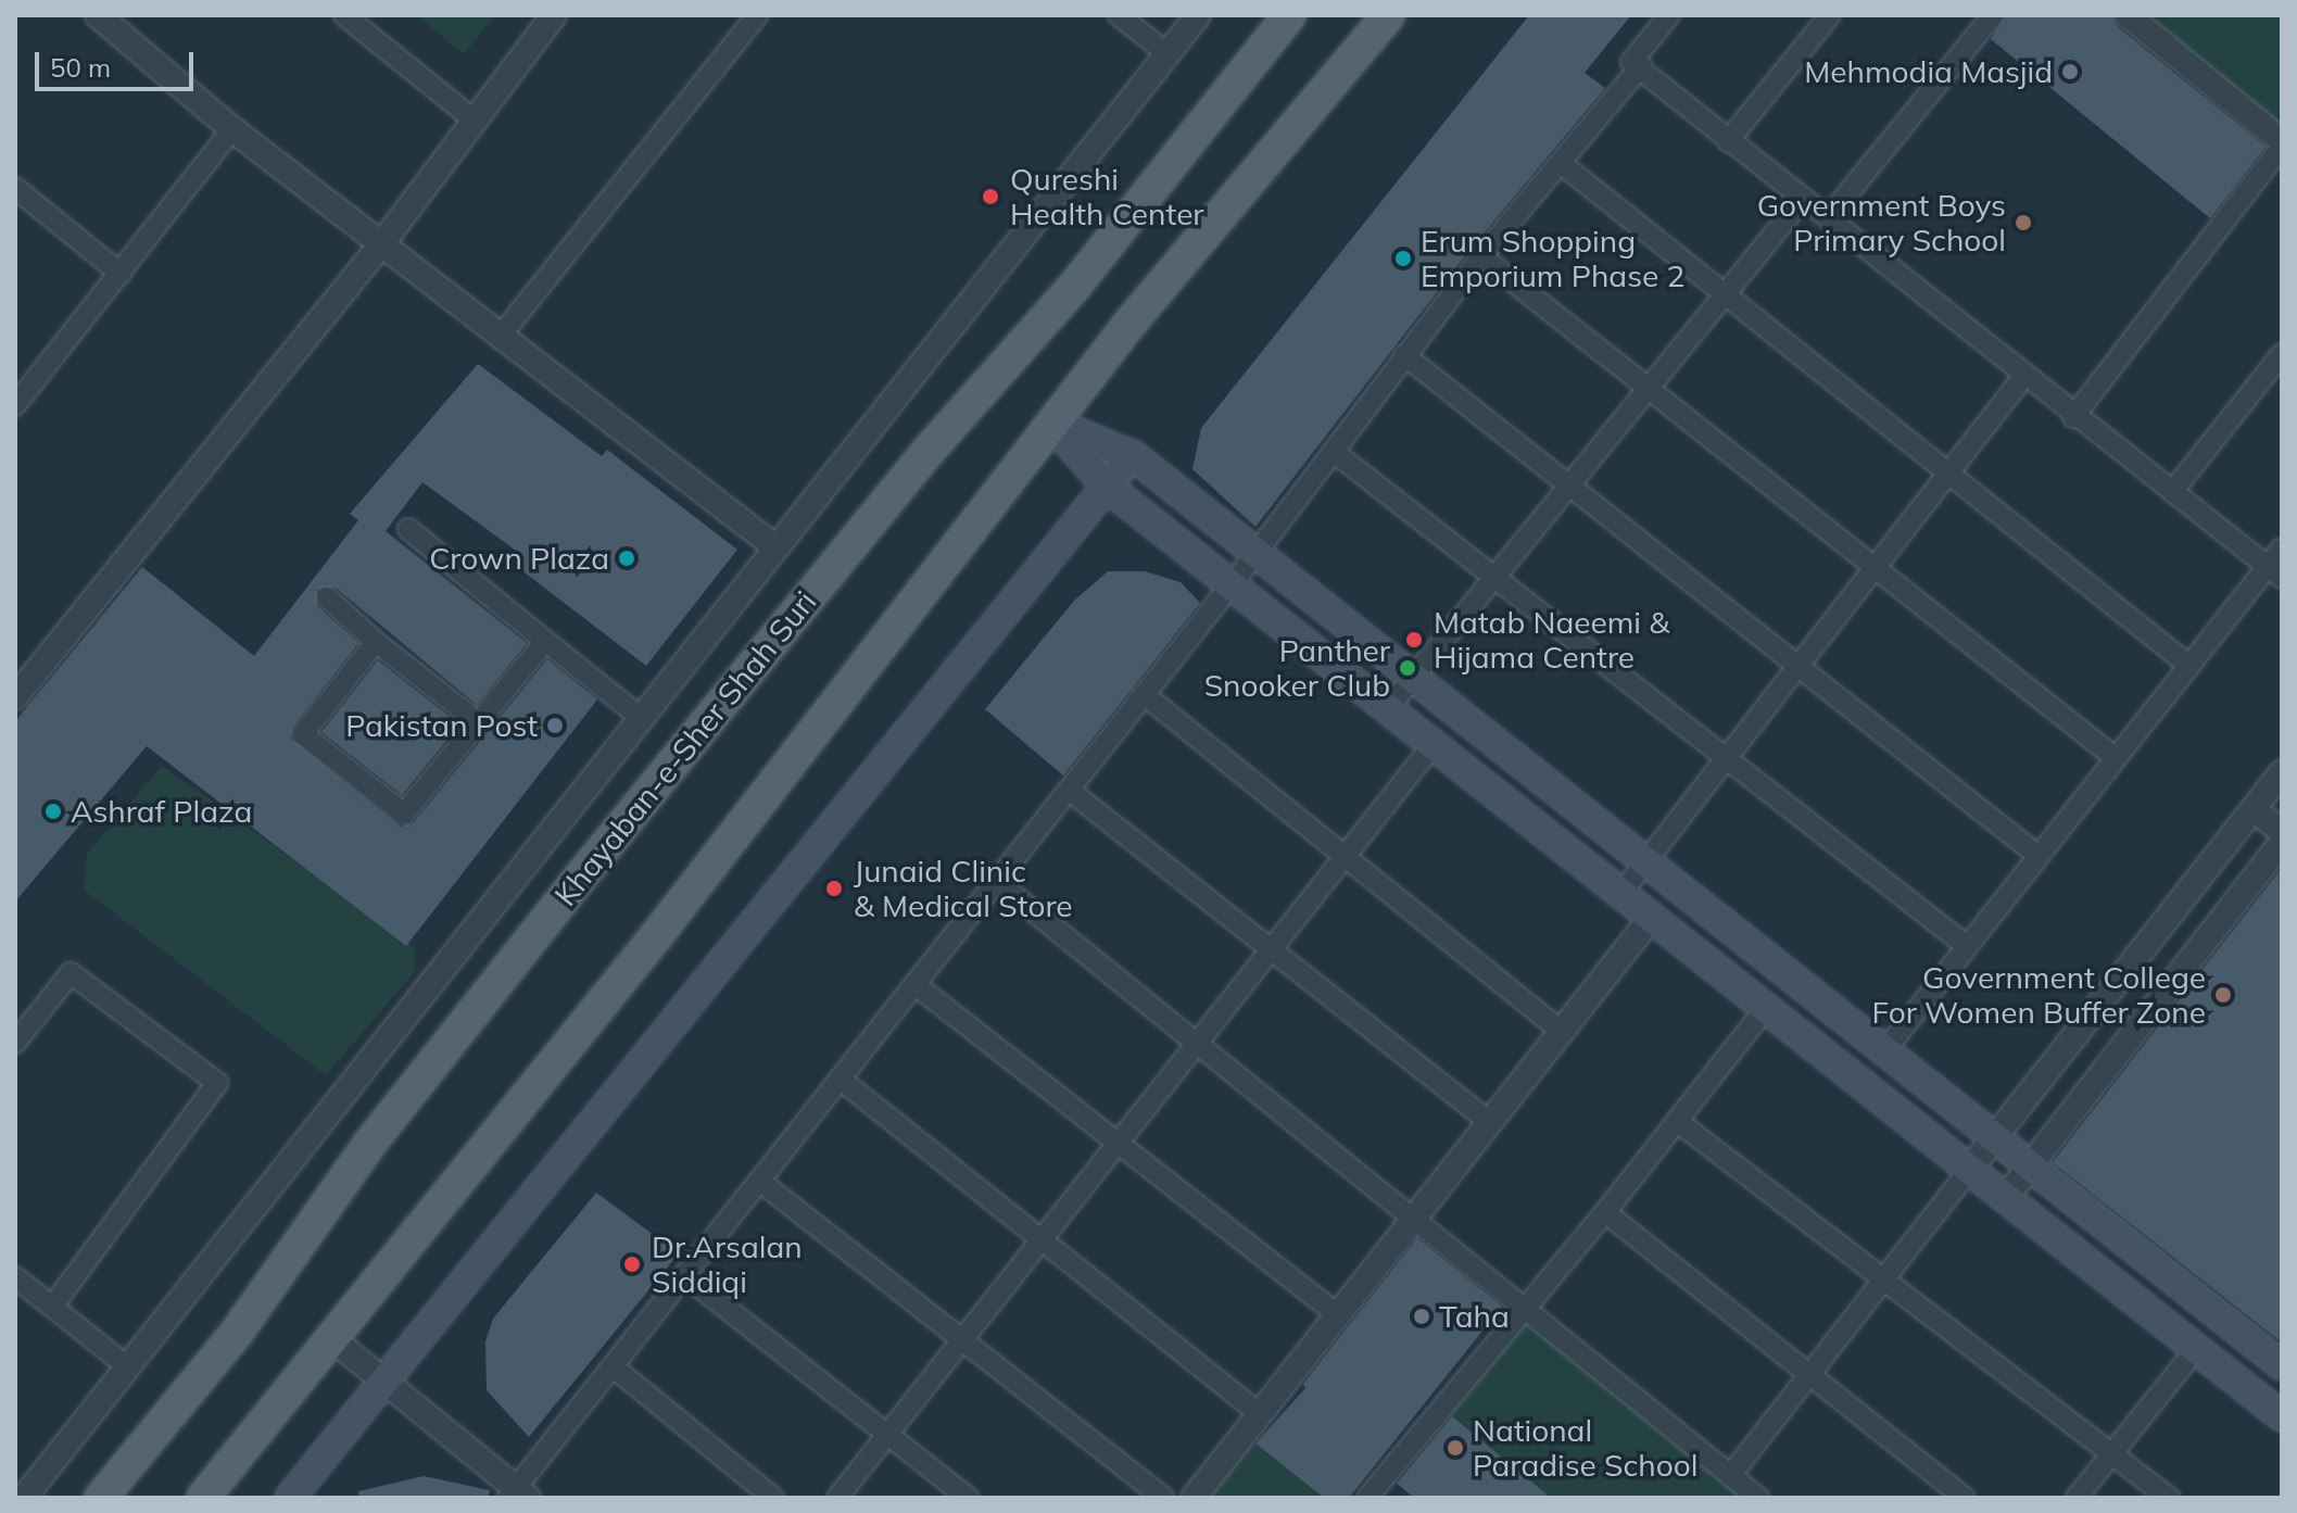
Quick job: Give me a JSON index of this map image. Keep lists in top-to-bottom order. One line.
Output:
{"streets":{"main road":["Khayaban-e-Sher Shah Suri"]},"places":["Mehmodia Masjid","Qureshi Health Center","Government Boys Primary School","Erum Shopping Emporium Phase 2","Crown Plaza","Matab Naeemi & Hijama Centre","Panther Snooker Club","Pakistan Post","Ashraf Plaza","Junaid Clinic & Medical Store","Government College For Women Buffer Zone","Dr.Arsalan Siddiqi","Taha","National Paradise School"],"scale_bar":"50 m"}
